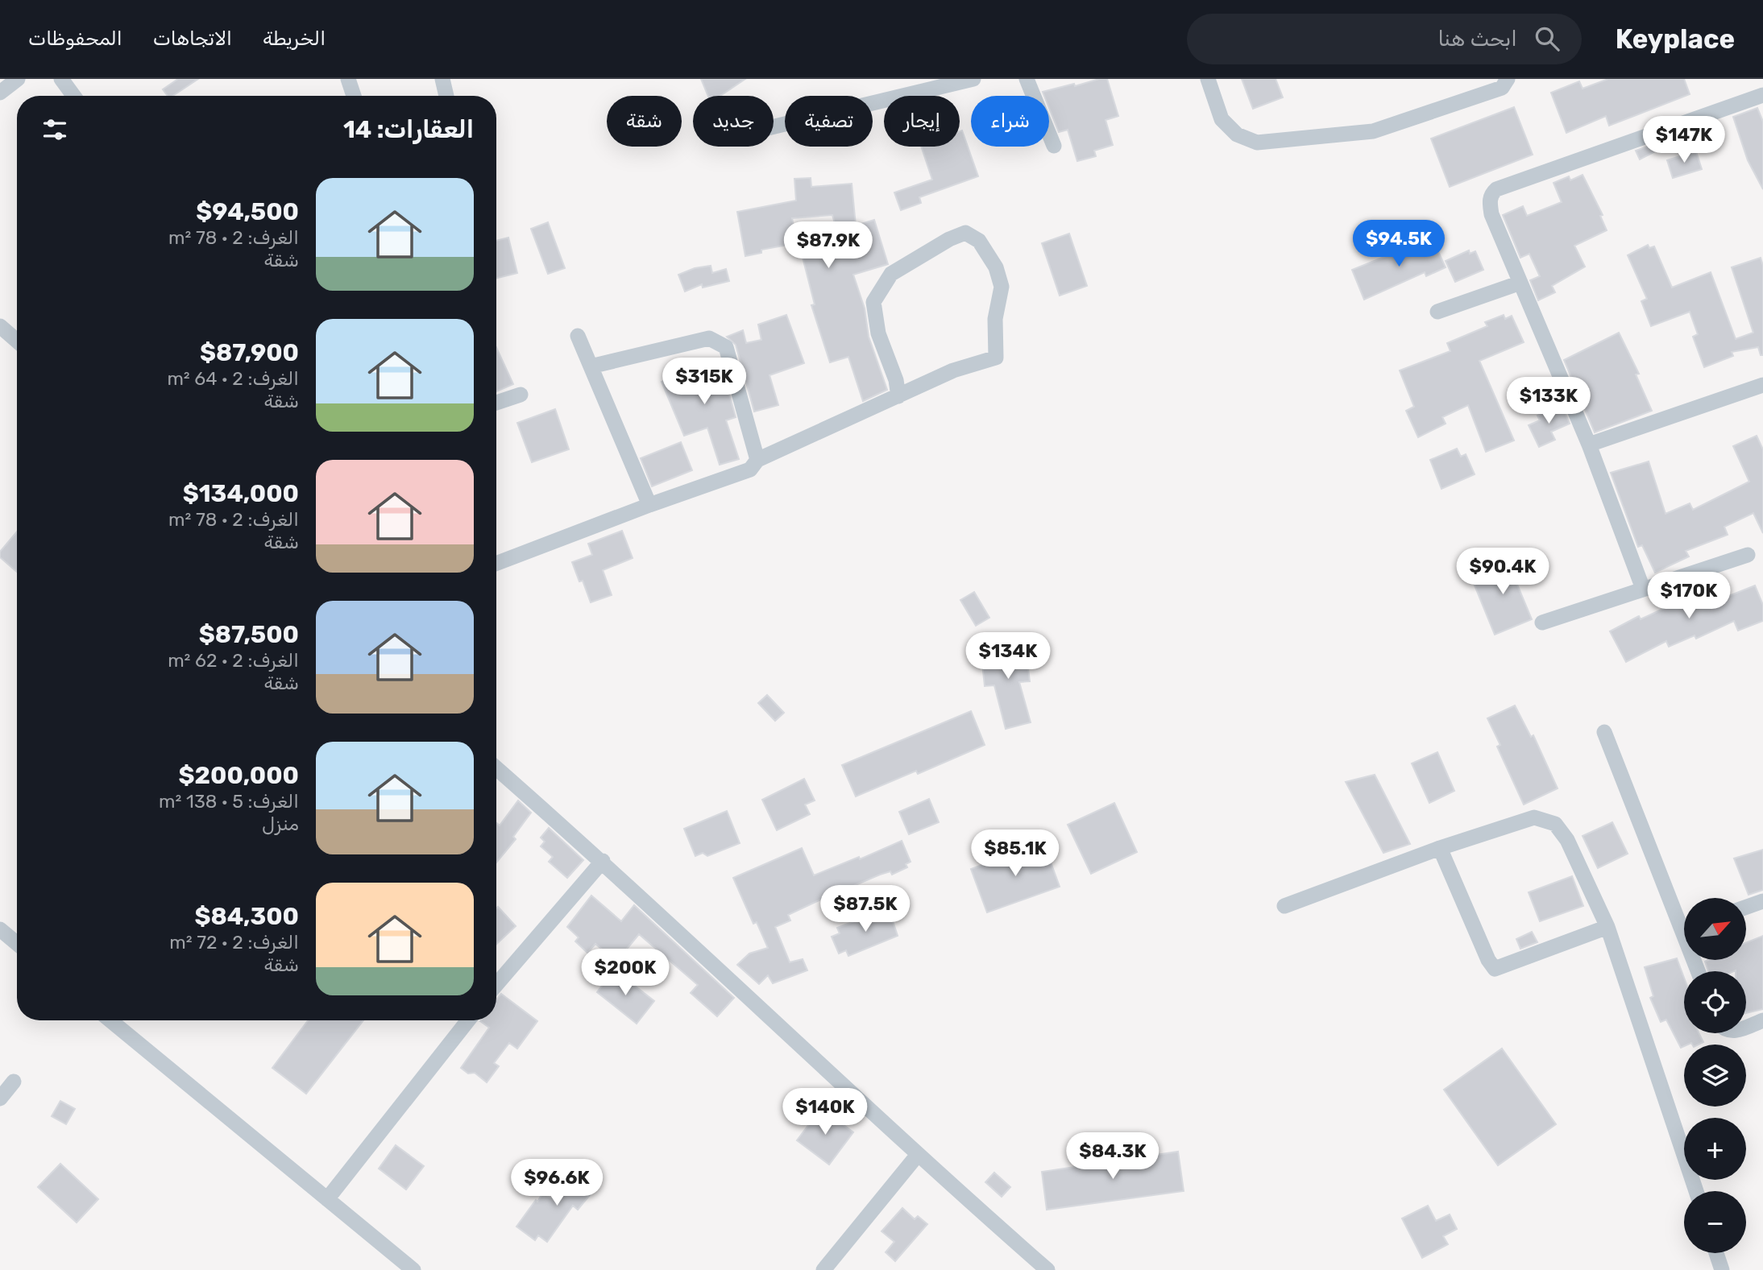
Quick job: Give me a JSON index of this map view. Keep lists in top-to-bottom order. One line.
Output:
{"north":"top right","page":{"header":"Keyplace","search":"ابحث هنا","nav":["الخريطة","الاتجاهات","المحفوظات"],"chip":["شراء","إيجار","تصفية","جديد","شقة"],"heading":"العقارات: 14","price":["$147K","$94.5K","$87.9K","$315K","$133K","$90.4K","$170K","$134K","$85.1K","$87.5K","$200K","$140K","$84.3K","$96.6K"],"list":[{"name":"$94,500","note":"الغرف: 2 · 78 m² · شقة"},{"name":"$87,900","note":"الغرف: 2 · 64 m² · شقة"},{"name":"$134,000","note":"الغرف: 2 · 78 m² · شقة"},{"name":"$87,500","note":"الغرف: 2 · 62 m² · شقة"},{"name":"$200,000","note":"الغرف: 5 · 138 m² · منزل"},{"name":"$84,300","note":"الغرف: 2 · 72 m² · شقة"}],"map_buttons":["+","−"]}}
